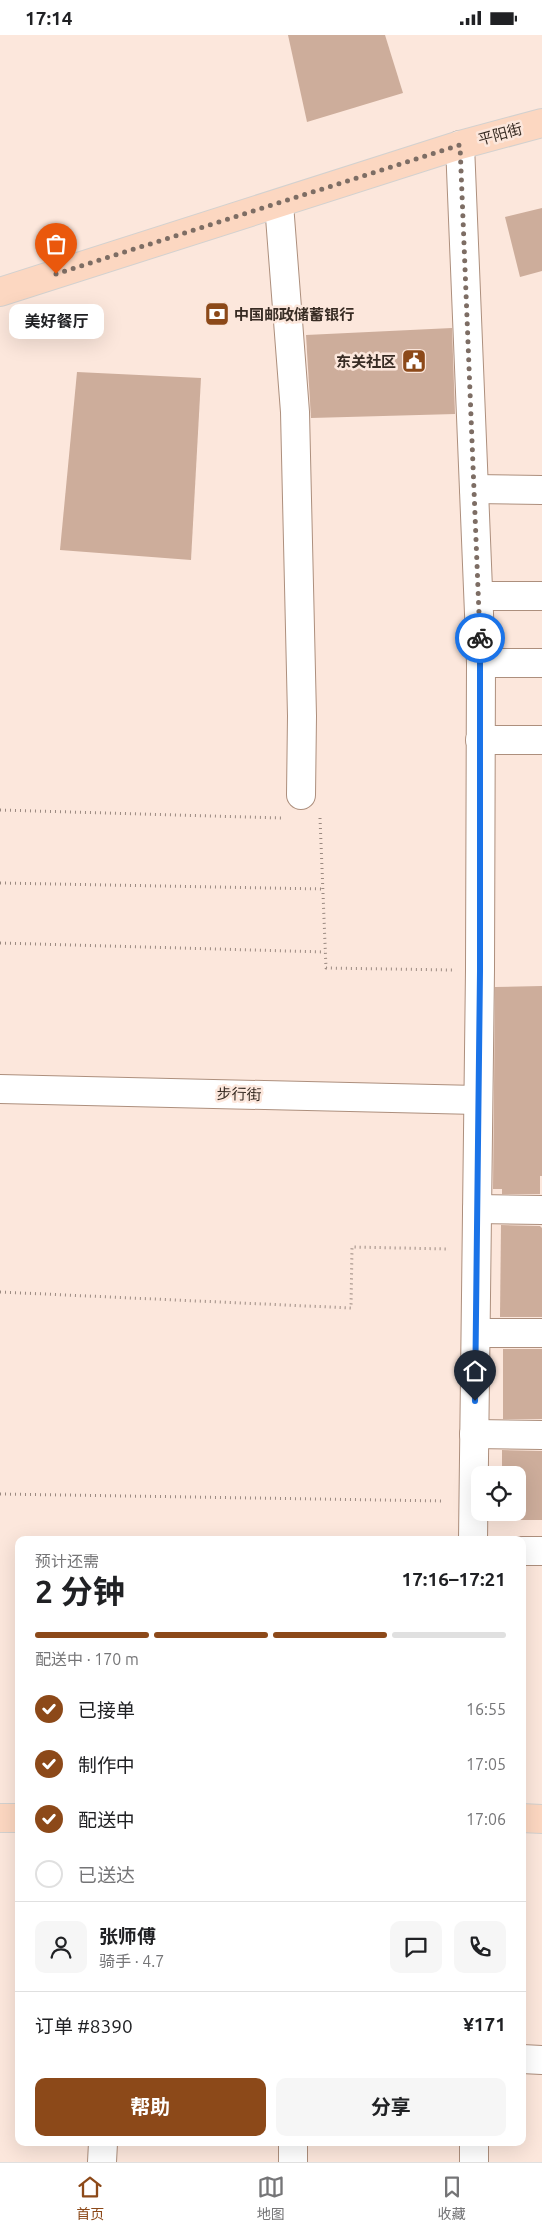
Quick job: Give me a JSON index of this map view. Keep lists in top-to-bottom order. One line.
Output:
{"streets":{"main road":["平阳街"],"street":["步行街"]},"places":{"other":["美好餐厅"],"bank":["中国邮政储蓄银行"],"public building":["东关社区"]},"page":{"status":"17:14","bubble":"美好餐厅","heading":["2 分钟","预计还需","17:16–17:21"],"panel":["张师傅","骑手 · 4.7","订单 #8390","¥171"],"bar":"配送中 · 170 m","list":[["已接单","16:55"],["制作中","17:05"],["配送中","17:06"],"已送达"],"buttons":["帮助","分享"],"tabs":["首页","地图","收藏"]}}
